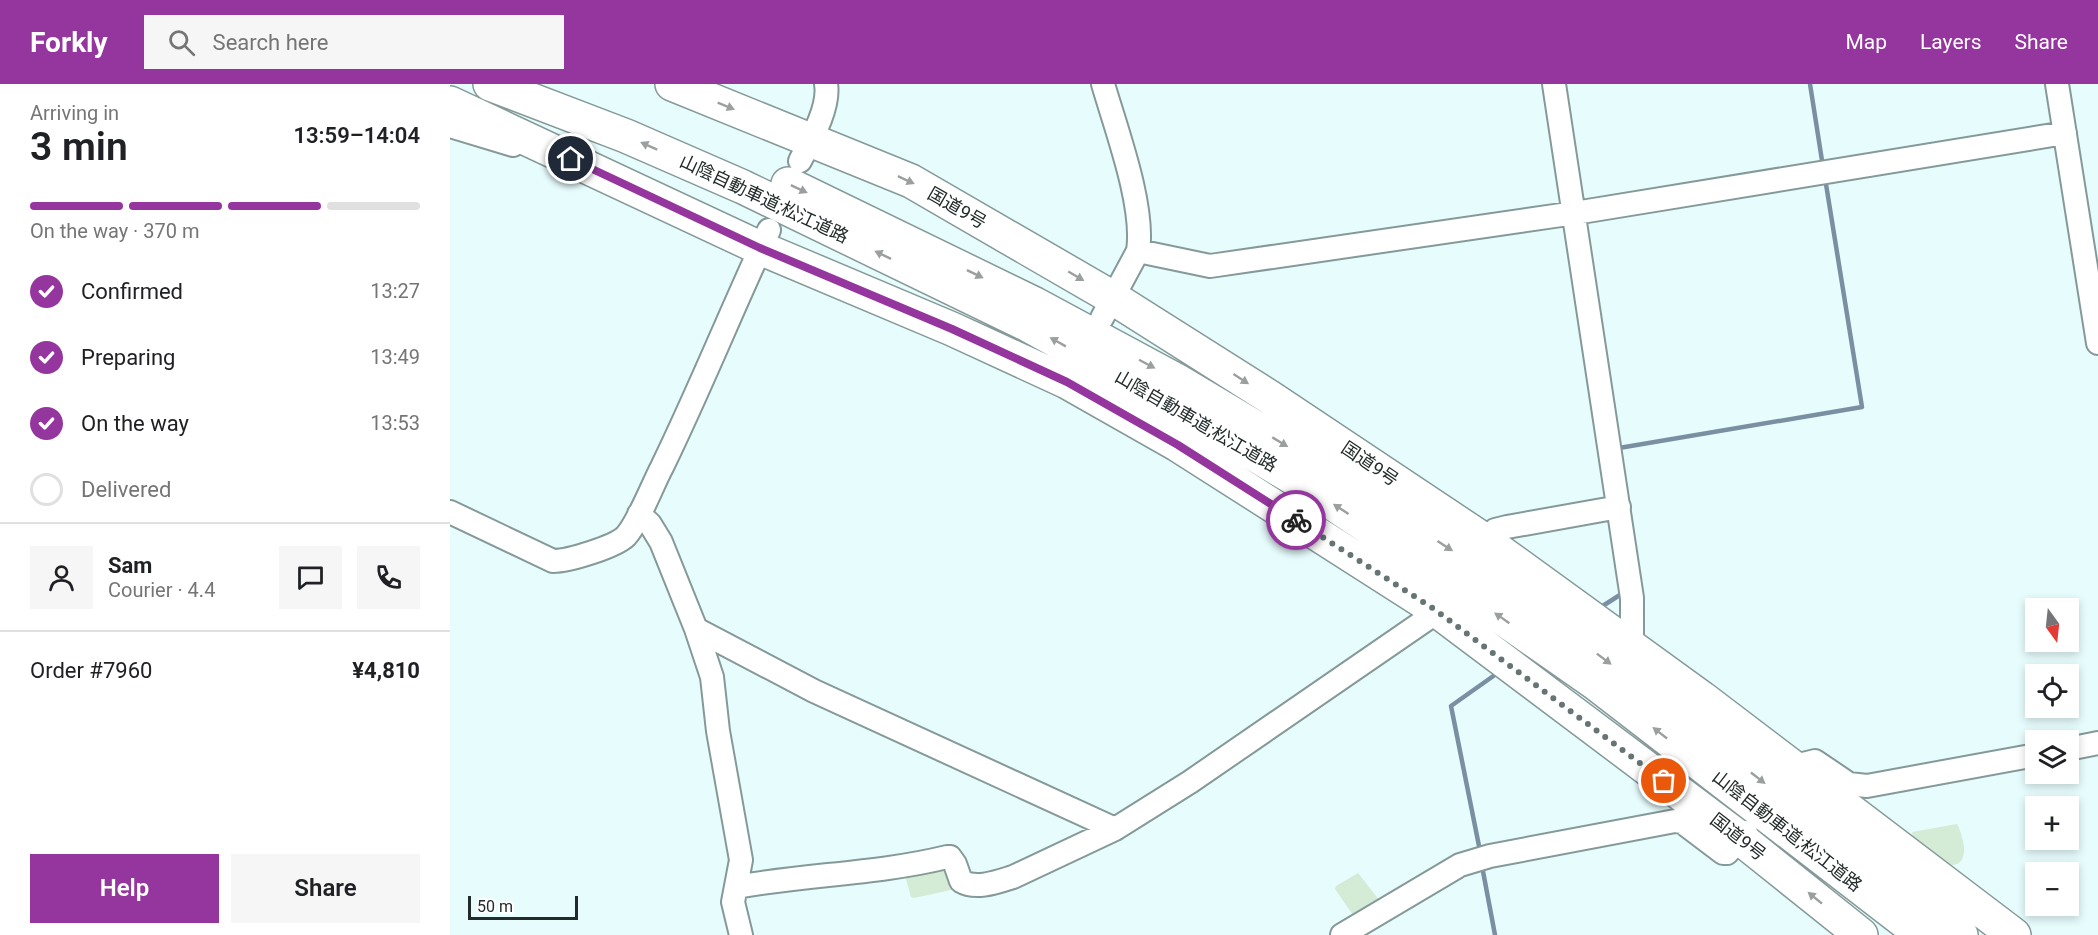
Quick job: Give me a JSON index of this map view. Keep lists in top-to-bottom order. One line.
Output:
{"streets":{"highway":["山陰自動車道;松江道路","国道9号"]},"scale_bar":"50 m","north":"bottom","page":{"header":"Forkly","search":"Search here","nav":["Map","Layers","Share"],"heading":["3 min","Arriving in","13:59–14:04"],"panel":["Sam","Courier · 4.4","Order #7960","¥4,810"],"bar":"On the way · 370 m","list":[["Confirmed","13:27"],["Preparing","13:49"],["On the way","13:53"],"Delivered"],"map_buttons":["+","−"],"buttons":["Help","Share"],"scale":"50 m"}}
